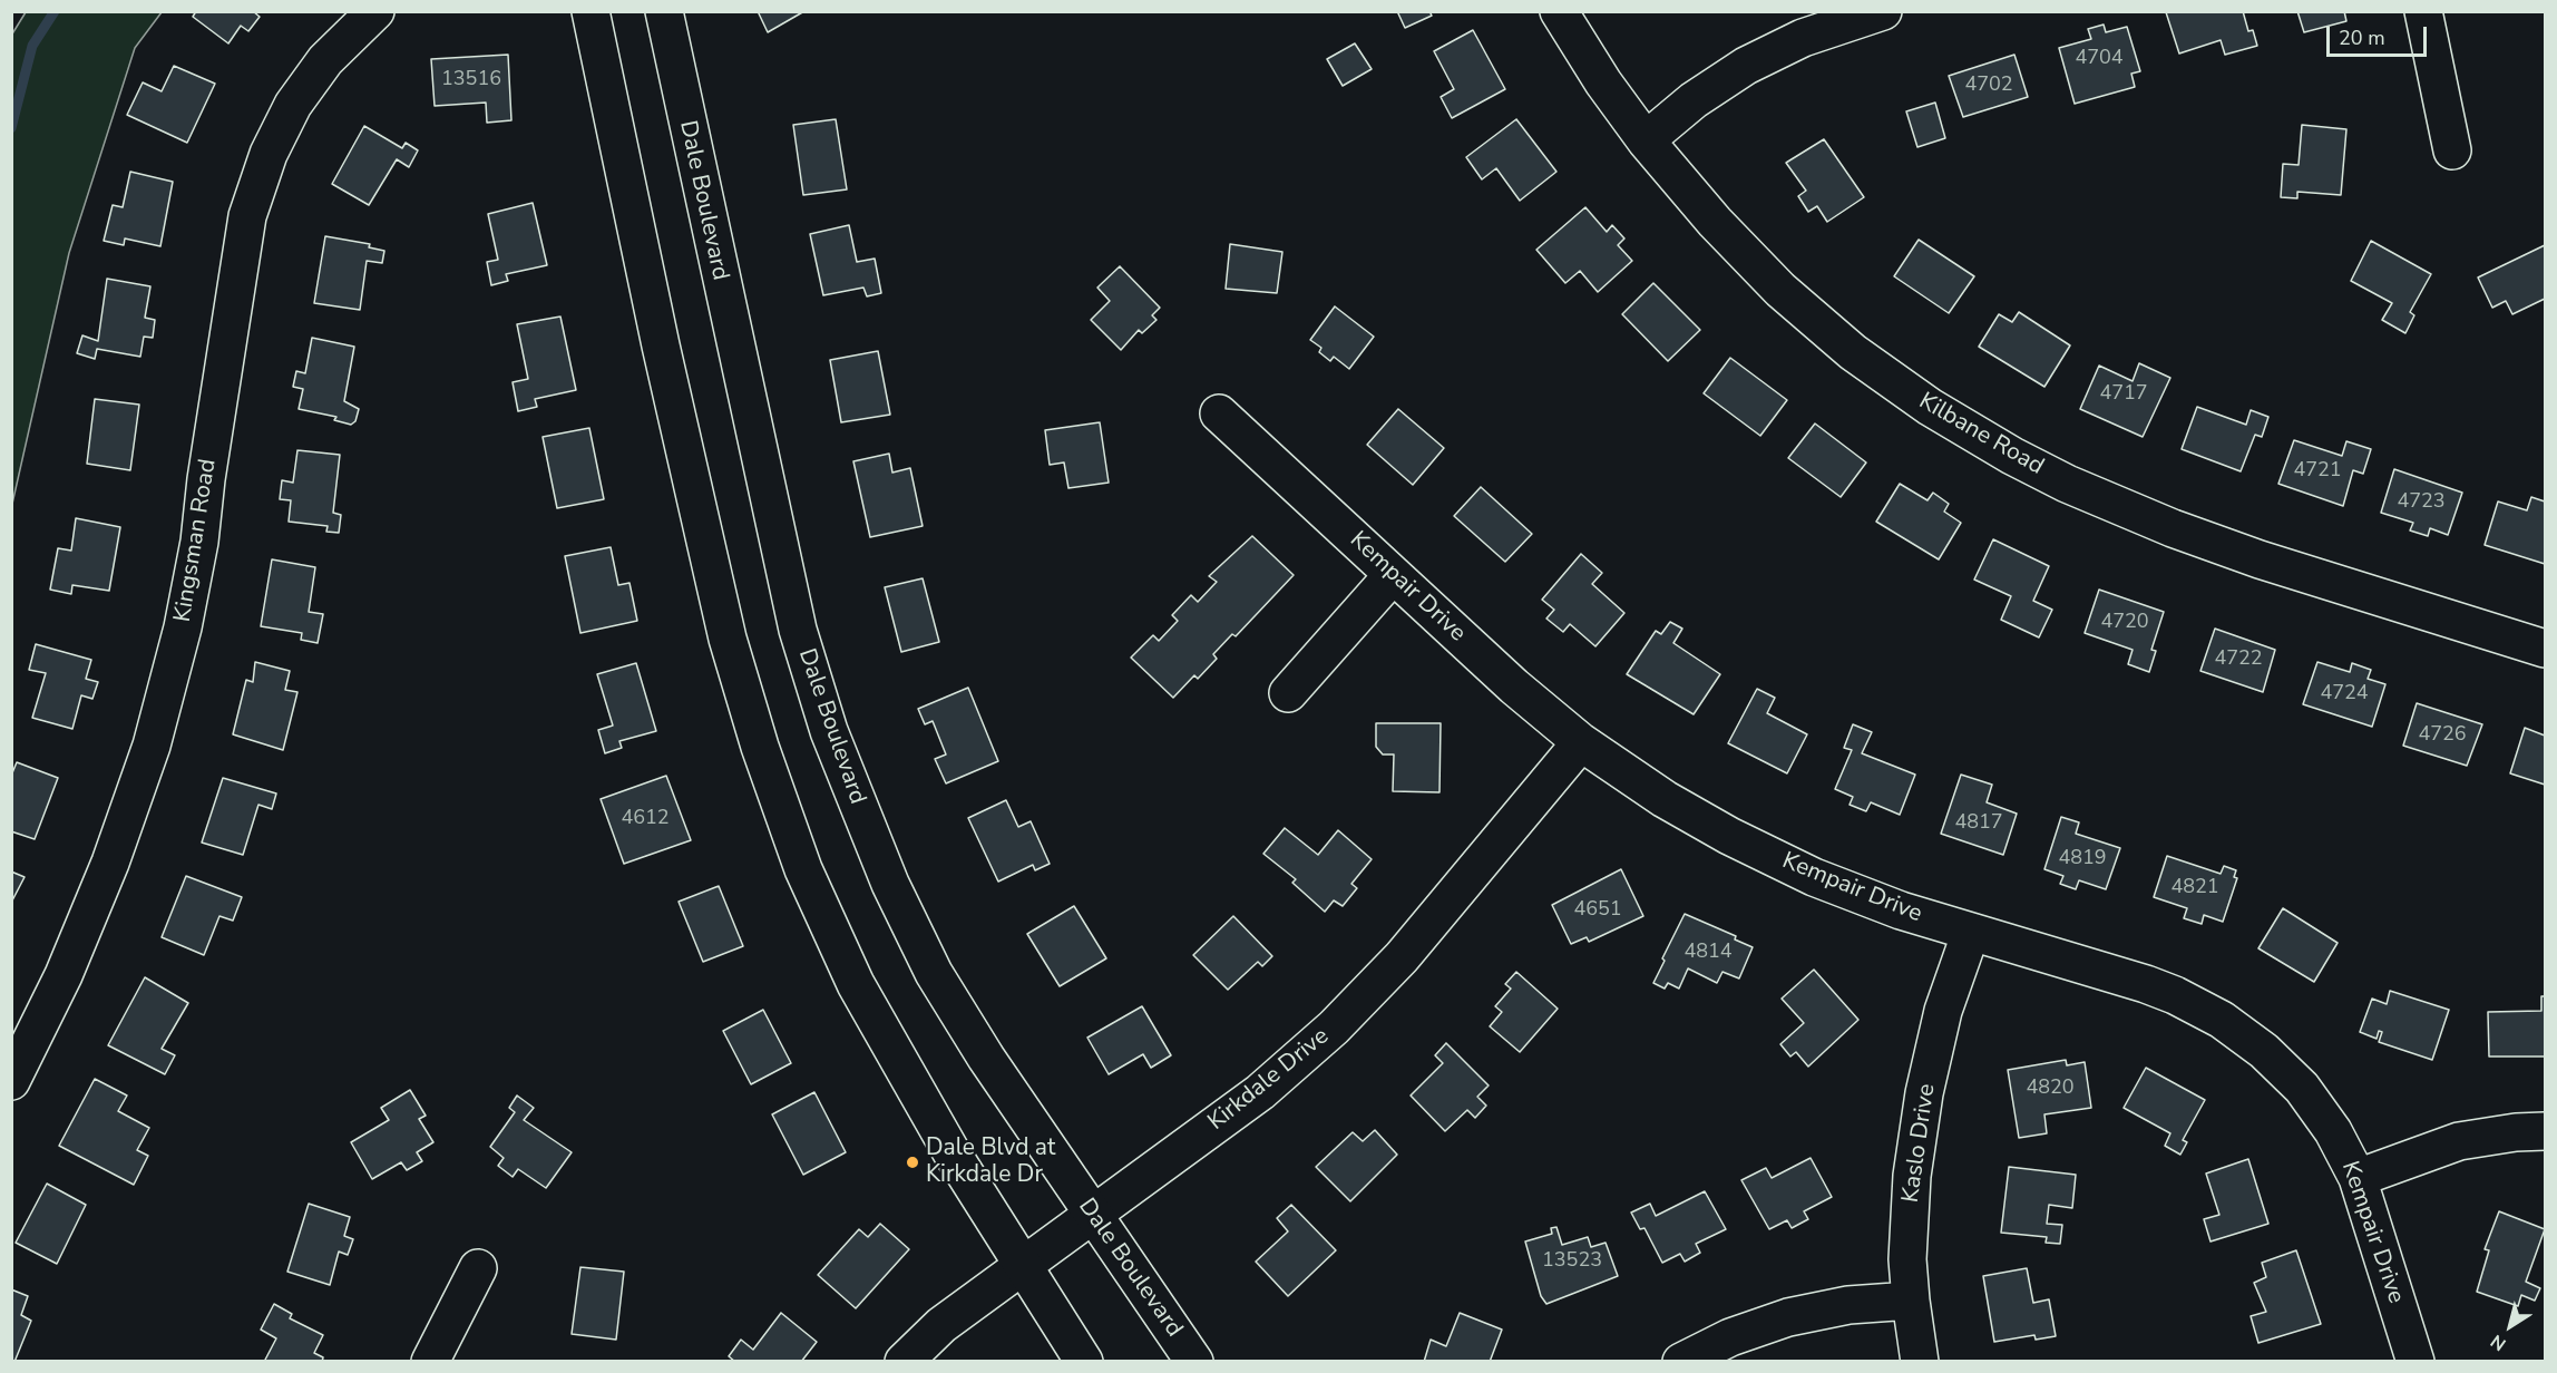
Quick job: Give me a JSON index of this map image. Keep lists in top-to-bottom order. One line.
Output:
{"streets":{"street":["Dale Boulevard","Kilbane Road","Kingsman Road","Kempair Drive","Kirkdale Drive","Kaslo Drive"]},"crossings":[["Dale Boulevard","Kirkdale Drive"],["Kempair Drive","Kirkdale Drive"],["Kempair Drive","Kaslo Drive"]],"places":["Dale Blvd at Kirkdale Dr"],"house_numbers":["4704","13516","4702","4717","4721","4723","4720","4722","4724","4726","4612","4817","4819","4821","4651","4814","4820","13523"],"scale_bar":"20 m","north":"bottom left"}
